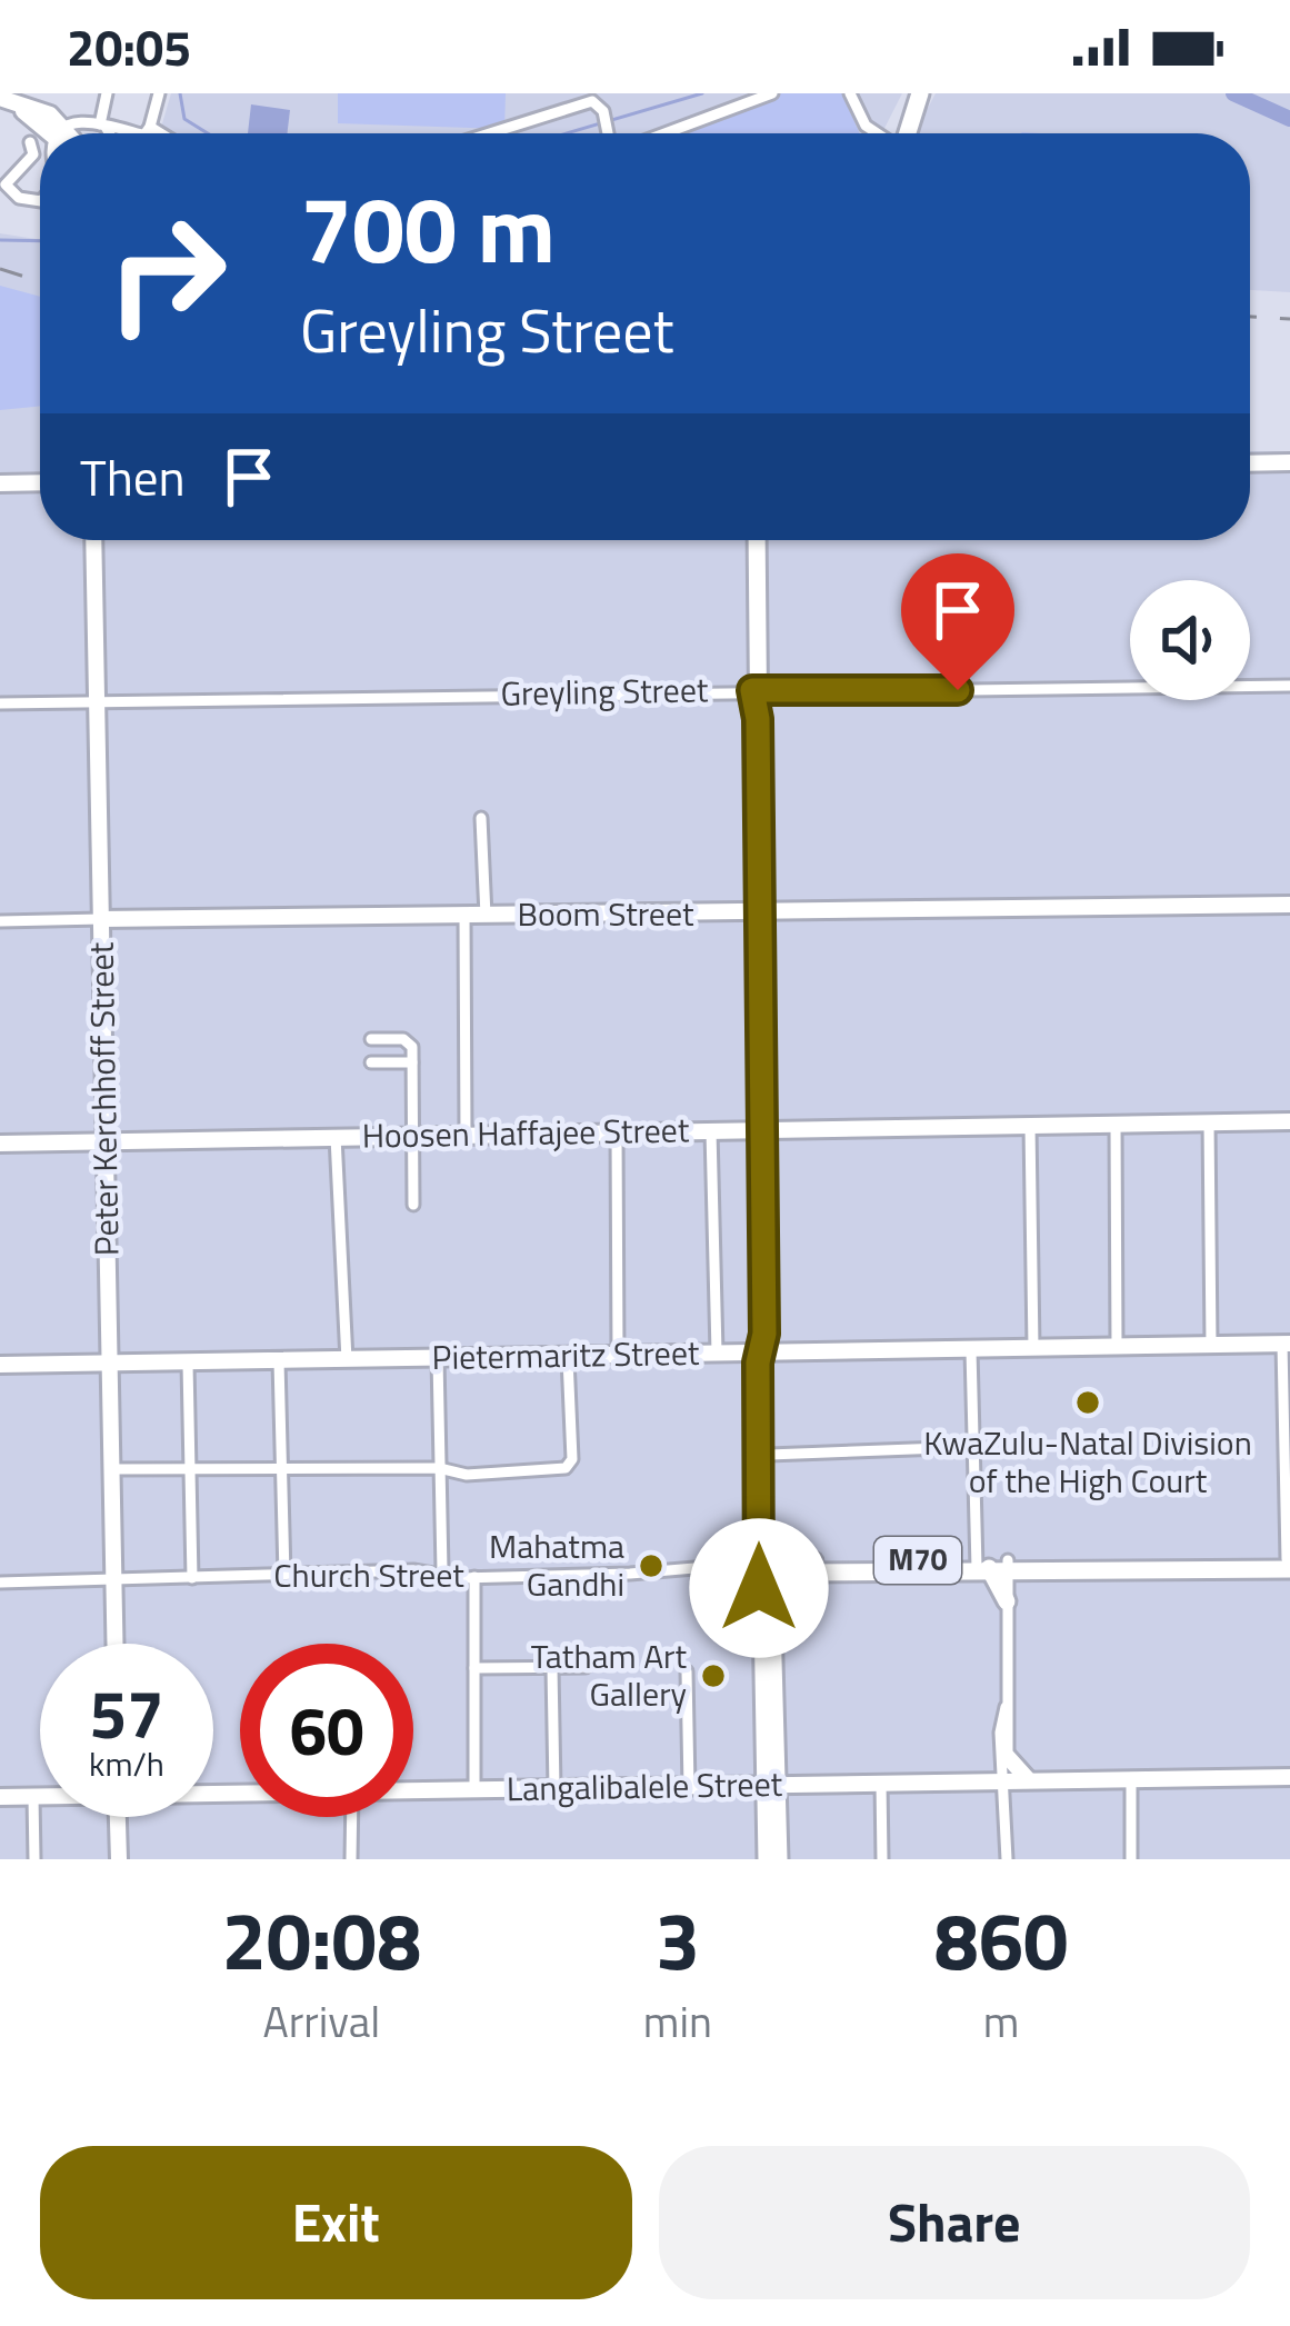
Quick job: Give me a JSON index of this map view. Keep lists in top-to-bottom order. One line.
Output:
{"streets":{"main road":["M70","Church Street"],"street":["Greyling Street","Boom Street","Peter Kerchhoff Street","Hoosen Haffajee Street","Pietermaritz Street","Langalibalele Street"]},"crossings":[["Greyling Street","Peter Kerchhoff Street"],["Boom Street","Peter Kerchhoff Street"],["Peter Kerchhoff Street","Hoosen Haffajee Street"],["Peter Kerchhoff Street","Pietermaritz Street"],["Peter Kerchhoff Street","Church Street"]],"places":["KwaZulu-Natal Division of the High Court","Mahatma Gandhi","Tatham Art Gallery"],"page":{"status":"20:05","turn":["700 m","Greyling Street"],"then":"Then","speed":"57 km/h","limit":"60","eta":["20:08","Arrival","3","min","860","m"],"buttons":["Exit","Share"]}}
